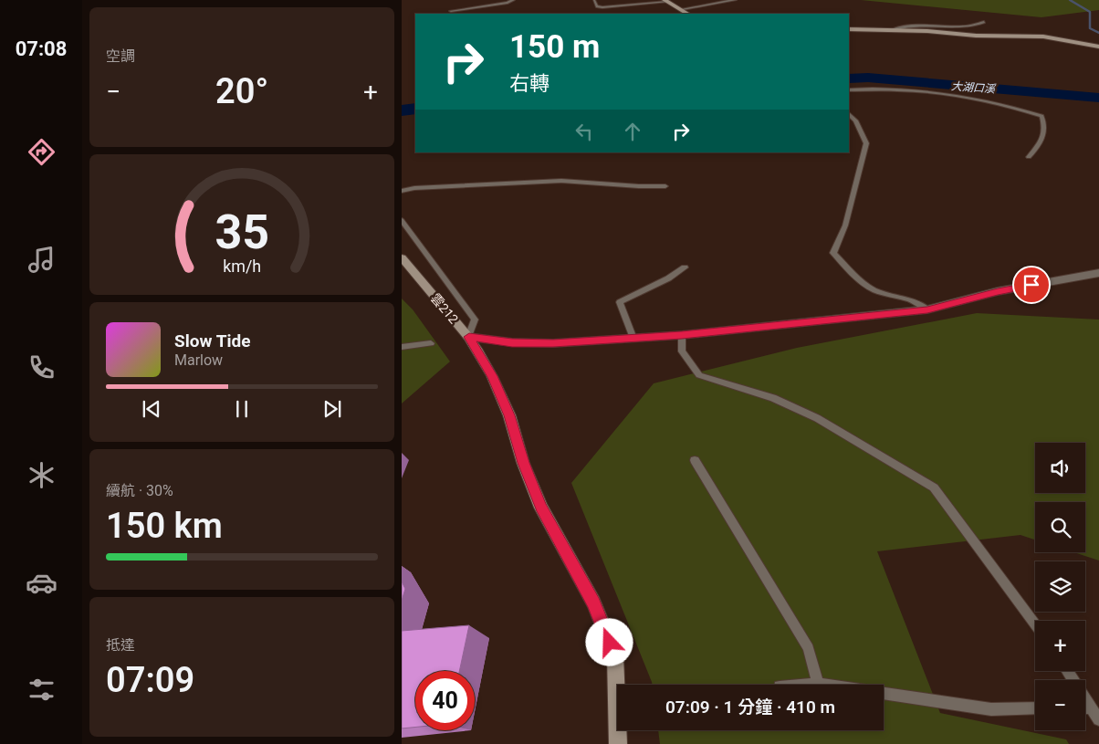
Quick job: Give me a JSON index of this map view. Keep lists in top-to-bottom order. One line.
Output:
{"streets":{"street":["雲212"]},"water":["大湖口溪"],"page":{"tabs":"07:08","tile":["空調",["續航 · 30%","150 km"],["抵達","07:09"]],"turn":["150 m","右轉"],"heat":["−","20°","+"],"song":["Slow Tide","Marlow"],"map_buttons":["+","−"],"limit":"40","trip":"07:09 · 1 分鐘 · 410 m","gauge":["35","km/h"]}}
